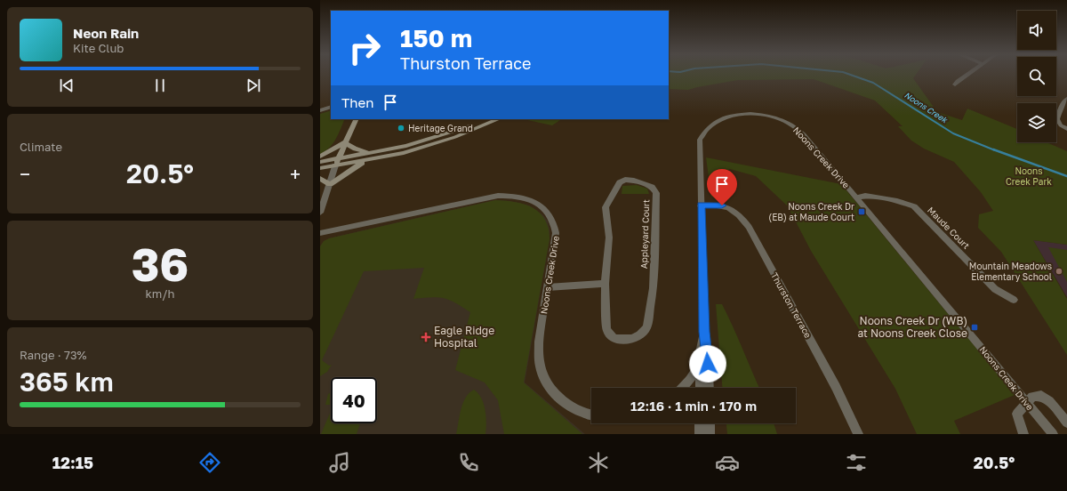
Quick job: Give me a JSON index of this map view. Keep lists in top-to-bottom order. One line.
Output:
{"streets":{"street":["Noons Creek Drive","Maude Court","Appleyard Court","Thurston Terrace"]},"crossings":[["Noons Creek Drive","Maude Court"],["Noons Creek Drive","Thurston Terrace"]],"water":["Noons Creek"],"parks":["Noons Creek Park"],"places":{"other":["Heritage Grand","Mountain Meadows Elementary School"],"transit":["Noons Creek Dr (EB) at Maude Court","Noons Creek Dr (WB) at Noons Creek Close"],"health":["Eagle Ridge Hospital"]},"page":{"turn":["150 m","Thurston Terrace"],"song":["Neon Rain","Kite Club"],"then":"Then","tile":["Climate",["36","km/h"],["Range · 73%","365 km"]],"heat":["−","20.5°","+"],"limit":"40","trip":"12:16 · 1 min · 170 m","tabs":["12:15","20.5°"]}}
